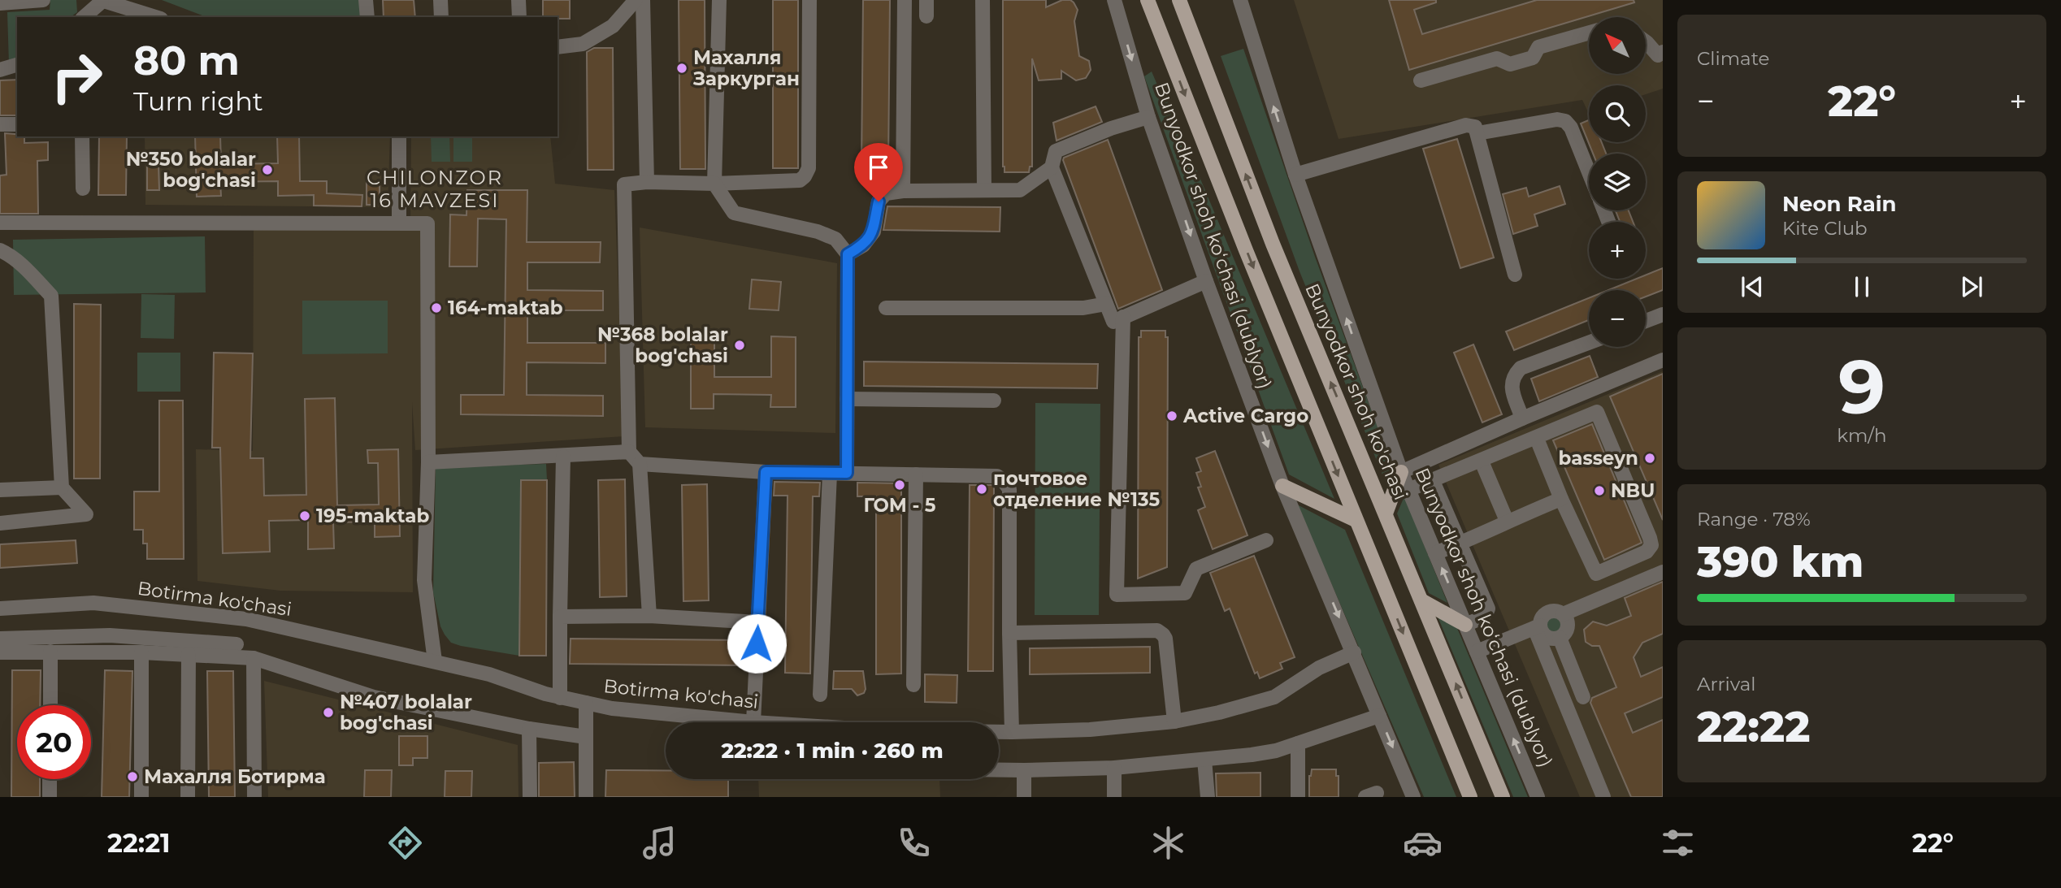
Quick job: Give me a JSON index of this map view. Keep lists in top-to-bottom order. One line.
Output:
{"streets":{"main road":["Bunyodkor shoh ko'chasi"],"street":["Bunyodkor shoh koʻchasi (dublyor)","Botirma ko'chasi"]},"crossings":[["Bunyodkor shoh koʻchasi (dublyor)","Botirma ko'chasi"]],"districts":["CHILONZOR 16 MAVZESI"],"places":["Махалля Заркурган","№350 bolalar bog'chasi","164-maktab","№368 bolalar bog'chasi","Active Cargo","basseyn","ГОМ - 5","почтовое отделение №135","NBU","195-maktab","№407 bolalar bog'chasi","Махалля Ботирма"],"north":"top left","page":{"tile":["Climate",["9","km/h"],["Range · 78%","390 km"],["Arrival","22:22"]],"map_buttons":["+","−"],"turn":["80 m","Turn right"],"heat":["−","22°","+"],"song":["Neon Rain","Kite Club"],"limit":"20","trip":"22:22 · 1 min · 260 m","tabs":["22:21","22°"]}}
